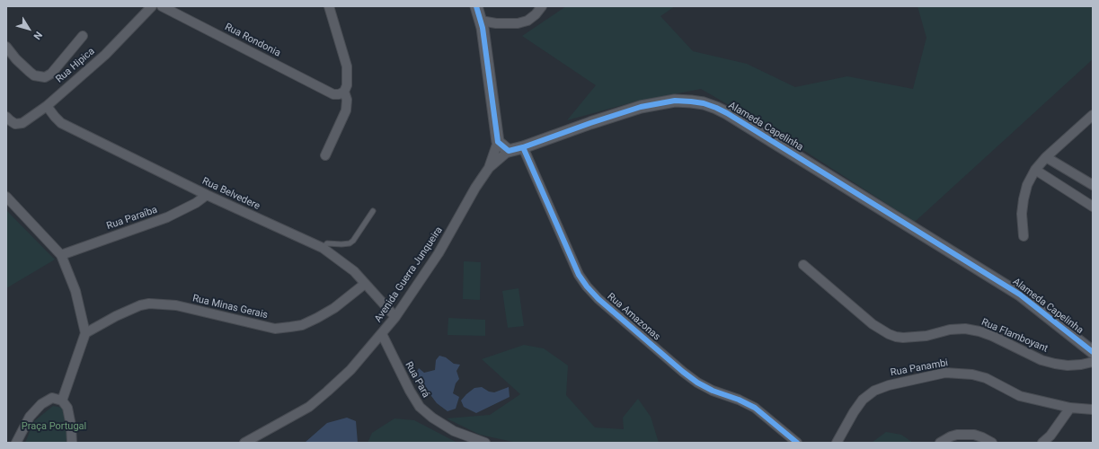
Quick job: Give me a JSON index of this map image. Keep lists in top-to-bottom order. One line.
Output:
{"streets":{"street":["Rua Rondonia","Rua Hipica","Alameda Capelinha","Rua Belvedere","Rua Paraíba","Avenida Guerra Junqueira","Rua Minas Gerais","Rua Amazonas","Rua Flamboyant","Rua Panambi","Rua Pará"]},"crossings":[["Rua Hipica","Rua Belvedere"],["Alameda Capelinha","Avenida Guerra Junqueira"],["Alameda Capelinha","Rua Amazonas"],["Rua Belvedere","Rua Paraíba"],["Rua Belvedere","Avenida Guerra Junqueira"],["Rua Belvedere","Rua Minas Gerais"],["Avenida Guerra Junqueira","Rua Pará"]],"parks":["Praça Portugal"],"north":"bottom right"}
